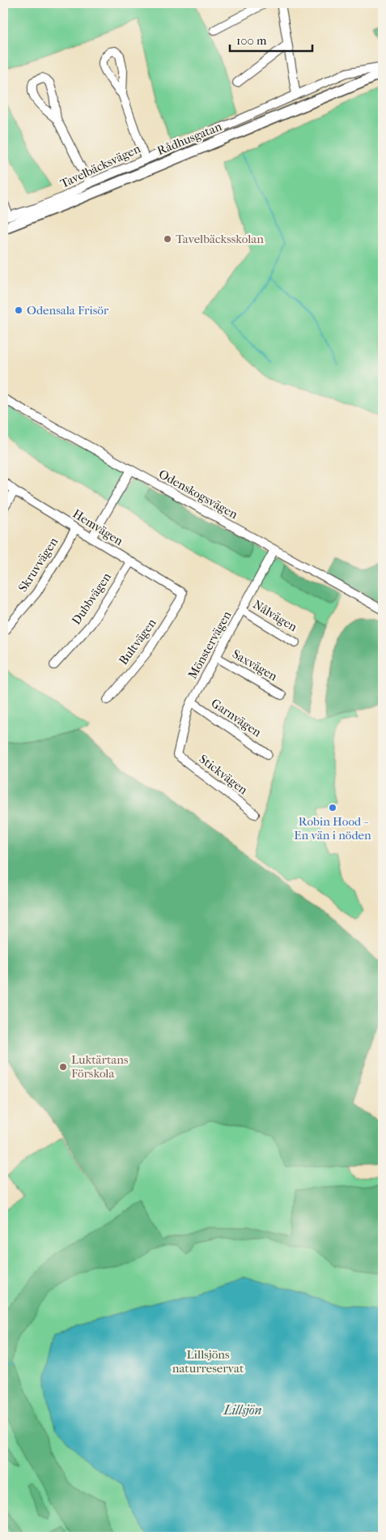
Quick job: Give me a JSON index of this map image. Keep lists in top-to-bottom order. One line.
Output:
{"streets":{"main road":["Rådhusgatan"],"street":["Tavelbäcksvägen","Odenskogsvägen","Hemvägen","Skruvvägen","Dubbvägen","Nålvägen","Bultvägen","Mönstervägen","Saxvägen","Garnvägen","Stickvägen"]},"crossings":[["Rådhusgatan","Tavelbäcksvägen"],["Odenskogsvägen","Mönstervägen"],["Hemvägen","Skruvvägen"],["Hemvägen","Dubbvägen"],["Hemvägen","Bultvägen"],["Nålvägen","Mönstervägen"],["Mönstervägen","Saxvägen"],["Mönstervägen","Garnvägen"],["Mönstervägen","Stickvägen"]],"water":["Lillsjön"],"parks":["Lillsjöns naturreservat"],"places":["Tavelbäcksskolan","Odensala Frisör","Robin Hood - En vän i nöden","Luktärtans Förskola"],"scale_bar":"100 m"}
